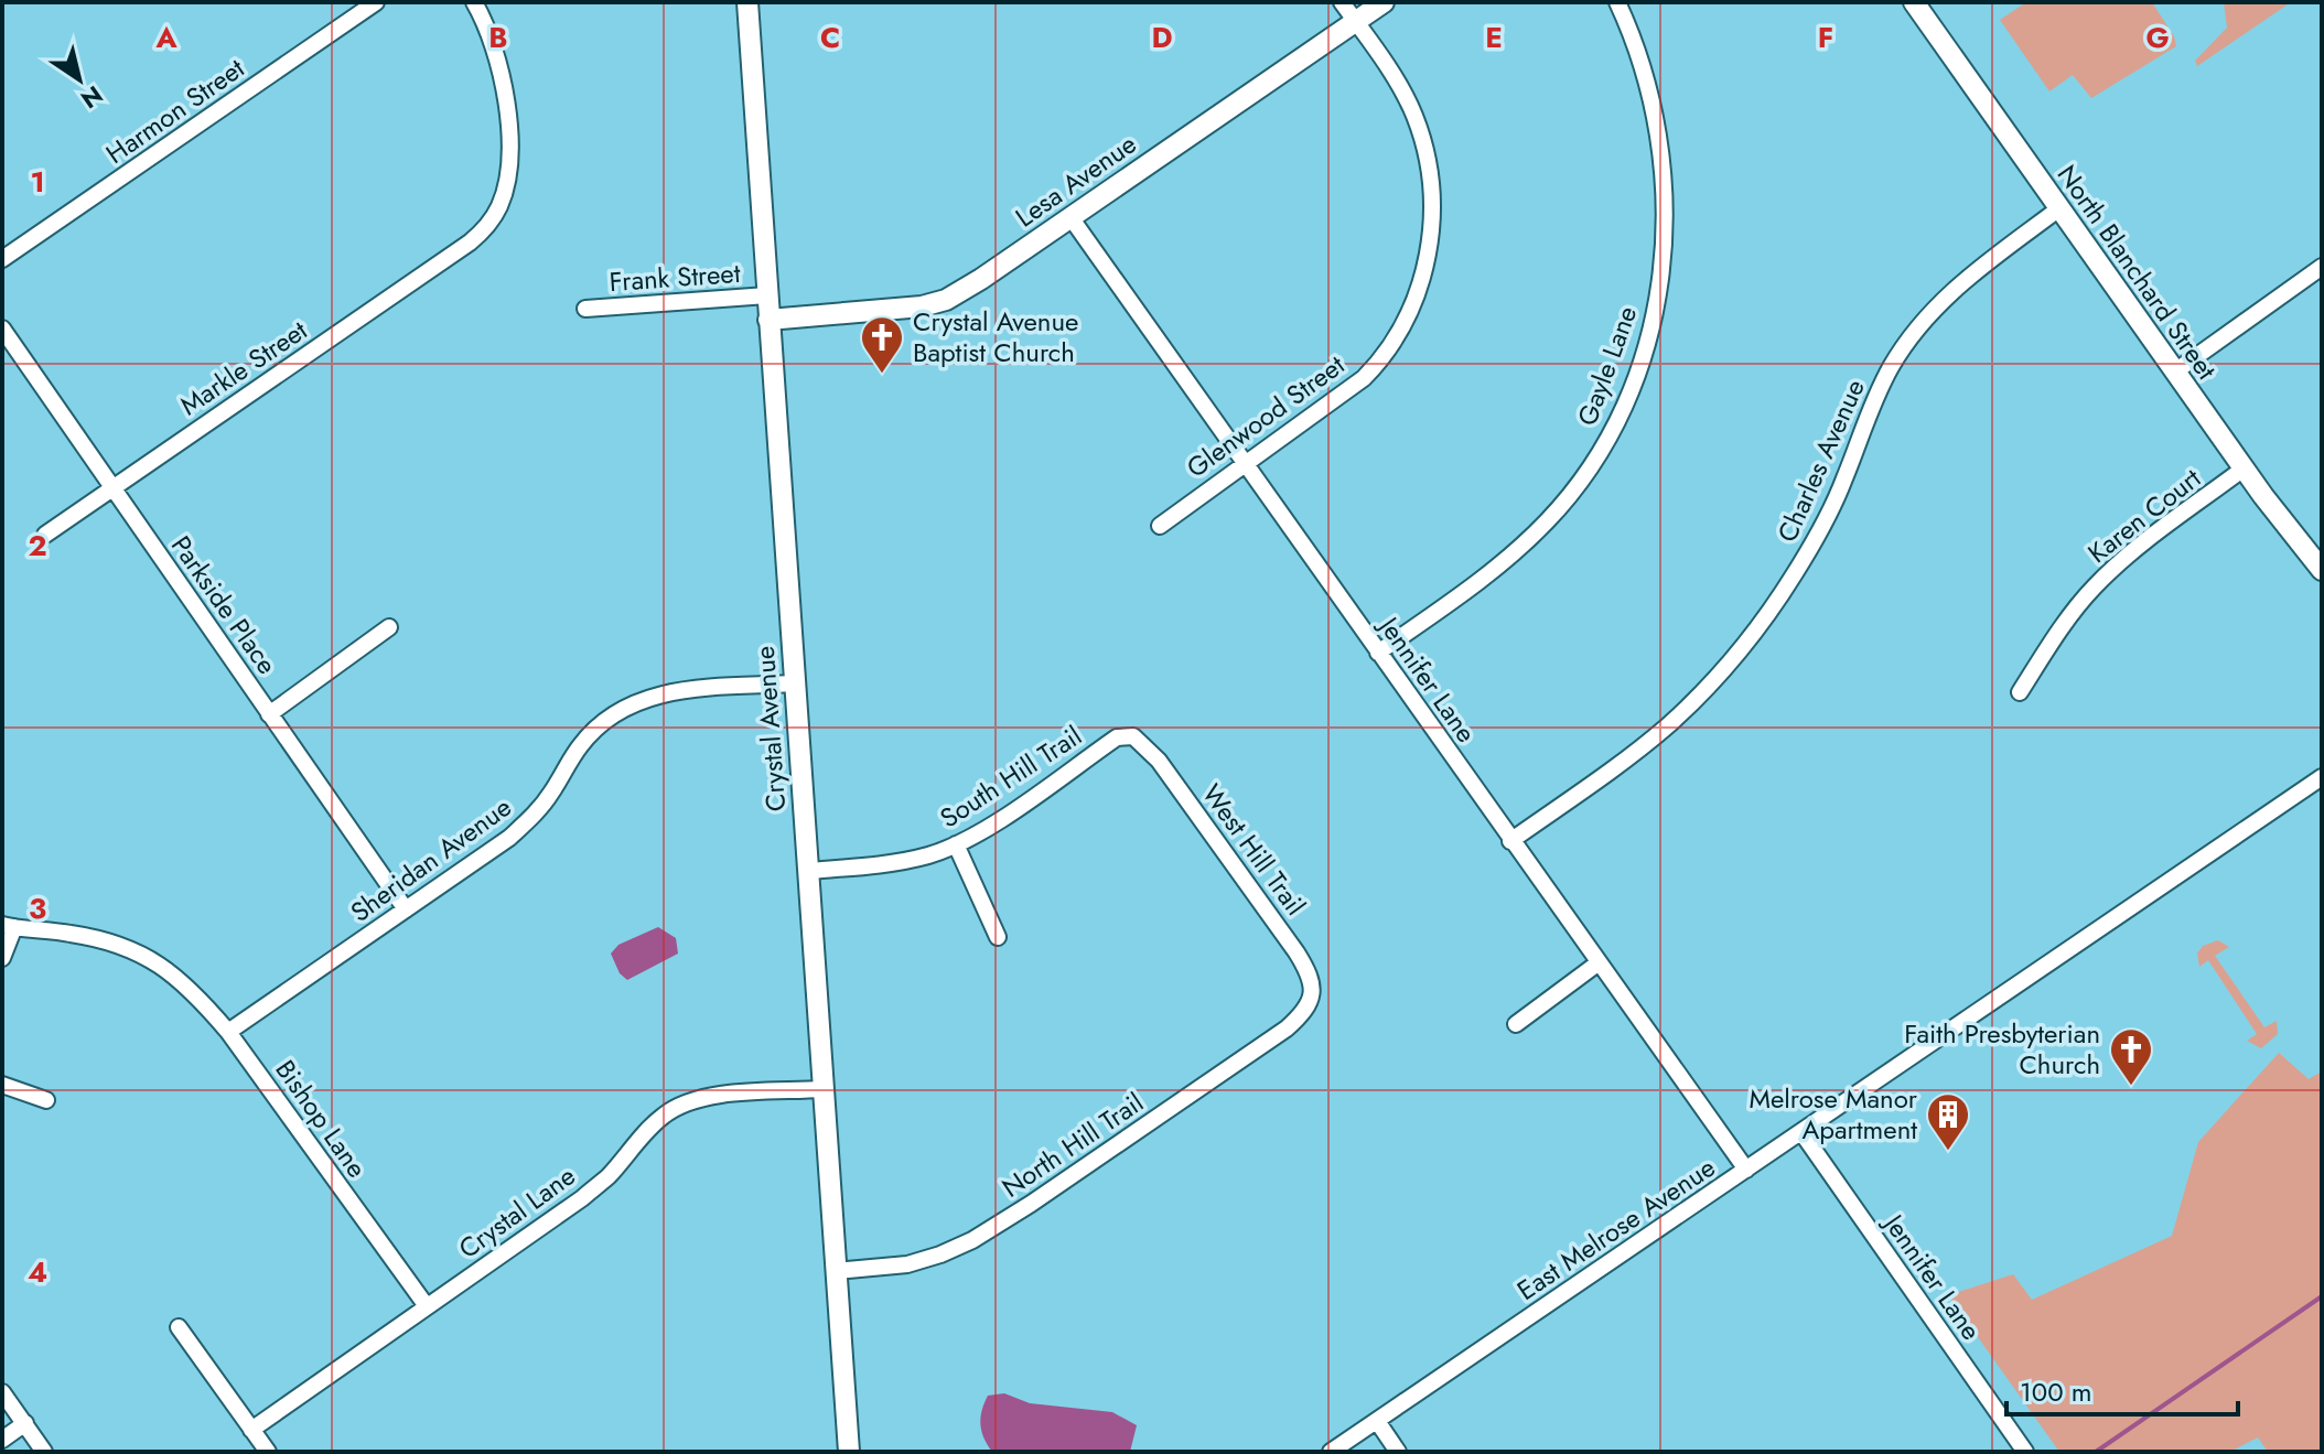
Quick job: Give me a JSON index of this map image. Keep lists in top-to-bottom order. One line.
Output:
{"streets":{"street":["Harmon Street","Lesa Avenue","North Blanchard Street","Frank Street","Gayle Lane","Markle Street","Glenwood Street","Charles Avenue","Karen Court","Parkside Place","Jennifer Lane","Crystal Avenue","South Hill Trail","West Hill Trail","Sheridan Avenue","Bishop Lane","North Hill Trail","Crystal Lane","East Melrose Avenue"]},"crossings":[["Lesa Avenue","Glenwood Street"],["Lesa Avenue","Jennifer Lane"],["Lesa Avenue","Crystal Avenue"],["North Blanchard Street","Charles Avenue"],["North Blanchard Street","Karen Court"],["Frank Street","Crystal Avenue"],["Gayle Lane","Jennifer Lane"],["Markle Street","Parkside Place"],["Glenwood Street","Jennifer Lane"],["Charles Avenue","Jennifer Lane"],["Parkside Place","Sheridan Avenue"],["Jennifer Lane","East Melrose Avenue"],["Crystal Avenue","South Hill Trail"],["Crystal Avenue","Sheridan Avenue"],["Crystal Avenue","North Hill Trail"],["Crystal Avenue","Crystal Lane"],["South Hill Trail","West Hill Trail"],["West Hill Trail","North Hill Trail"],["Sheridan Avenue","Bishop Lane"],["Bishop Lane","Crystal Lane"]],"places":{"church":["Crystal Avenue Baptist Church","Faith Presbyterian Church"],"building":["Melrose Manor Apartment"]},"scale_bar":"100 m","north":"bottom right","grid":{"columns":["A","B","C","D","E","F","G"],"rows":["1","2","3","4"]}}
